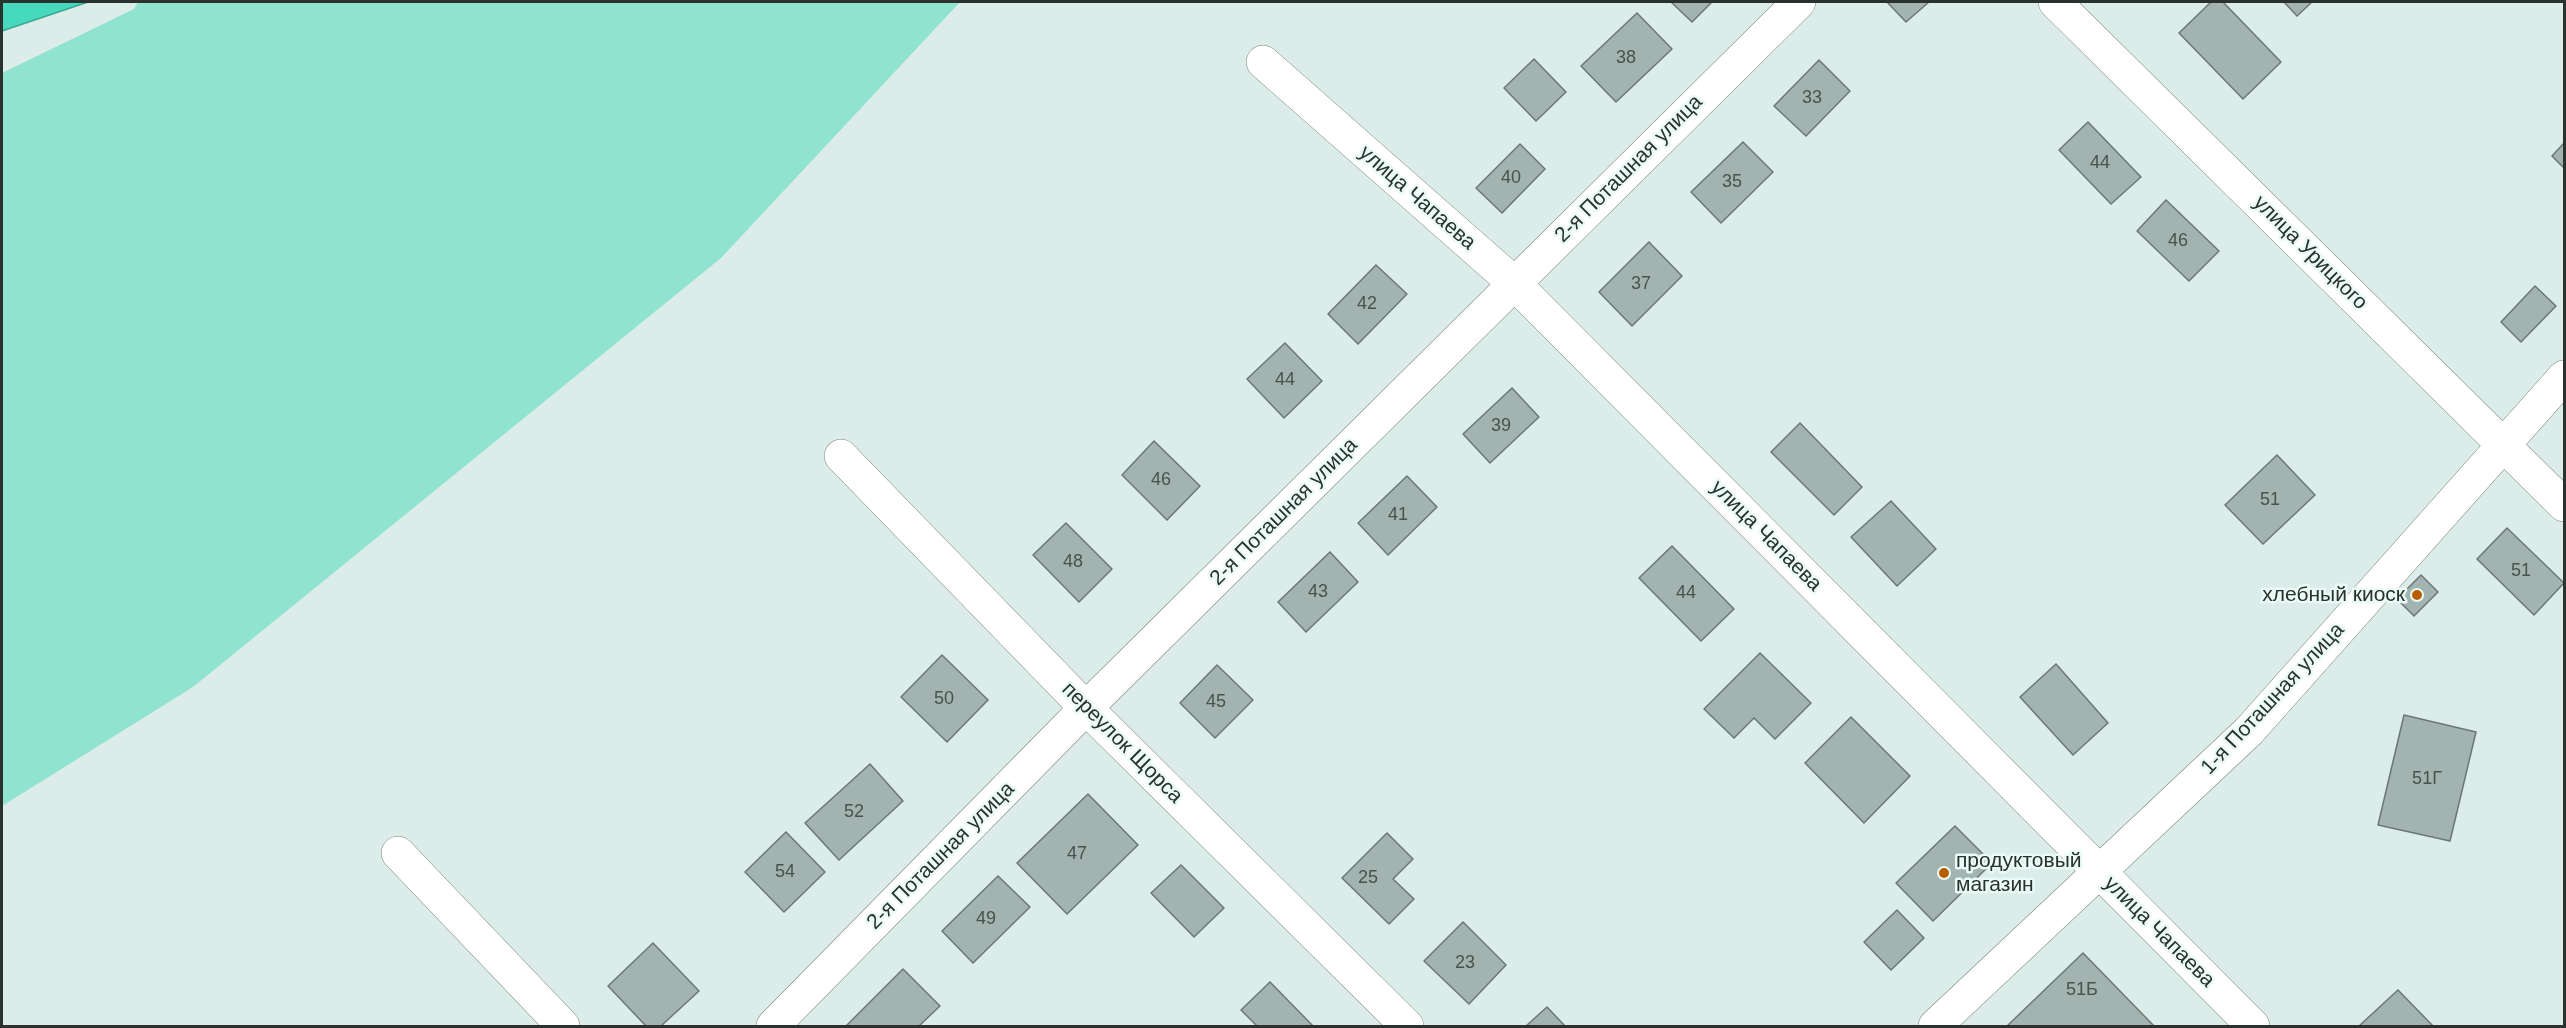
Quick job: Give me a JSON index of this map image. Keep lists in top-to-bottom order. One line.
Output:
{"streets":{"street":["2-я Поташная улица","улица Чапаева","улица Урицкого","1-я Поташная улица","переулок Щорса"]},"crossings":[["2-я Поташная улица","улица Чапаева"],["2-я Поташная улица","переулок Щорса"],["улица Чапаева","1-я Поташная улица"],["улица Урицкого","1-я Поташная улица"]],"places":["хлебный киоск","продуктовый магазин"],"house_numbers":["38","33","44","40","35","46","37","42","44","39","46","51","41","48","51","43","44","50","45","51Г","52","47","54","25","49","23","51Б"]}
